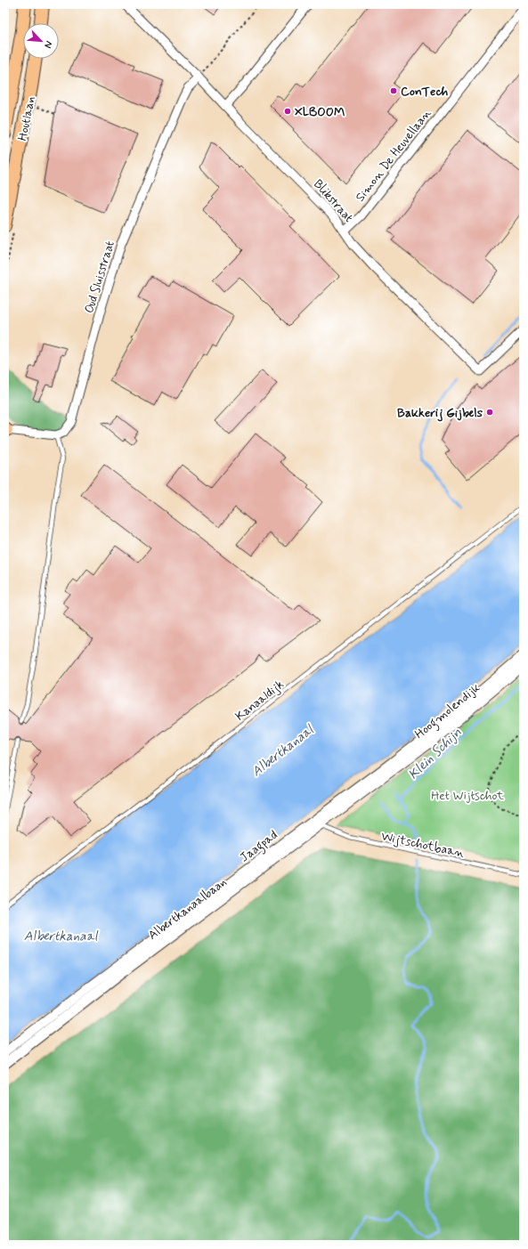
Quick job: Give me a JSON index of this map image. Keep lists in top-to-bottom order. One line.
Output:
{"streets":{"main road":["Houtlaan"],"street":["Simon De Heuvellaan","Blikstraat","Oud Sluisstraat","Hoogmolendijk","Jaagpad","Albertkanaalbaan"],"lane":["Kanaaldijk","Wijtschotbaan"]},"crossings":[["Simon De Heuvellaan","Blikstraat"],["Blikstraat","Oud Sluisstraat"],["Hoogmolendijk","Albertkanaalbaan"],["Wijtschotbaan","Albertkanaalbaan"]],"water":["Albertkanaal","Klein Schijn"],"parks":["Het Wijtschot"],"places":["ConTech","XLBOOM","Bakkerij Gijbels"],"north":"bottom right"}
